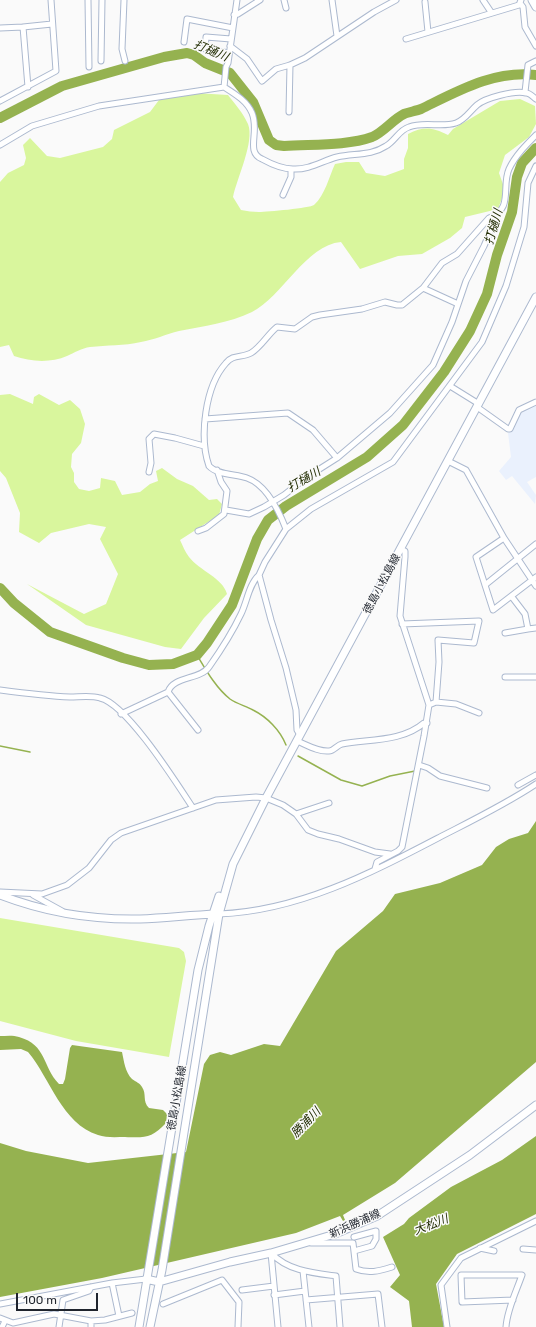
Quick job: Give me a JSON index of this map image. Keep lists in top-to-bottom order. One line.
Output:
{"streets":{"main road":["徳島小松島線","新浜勝浦線"]},"crossings":[["徳島小松島線","新浜勝浦線"]],"water":["打樋川","勝浦川","大松川"],"scale_bar":"100 m"}
